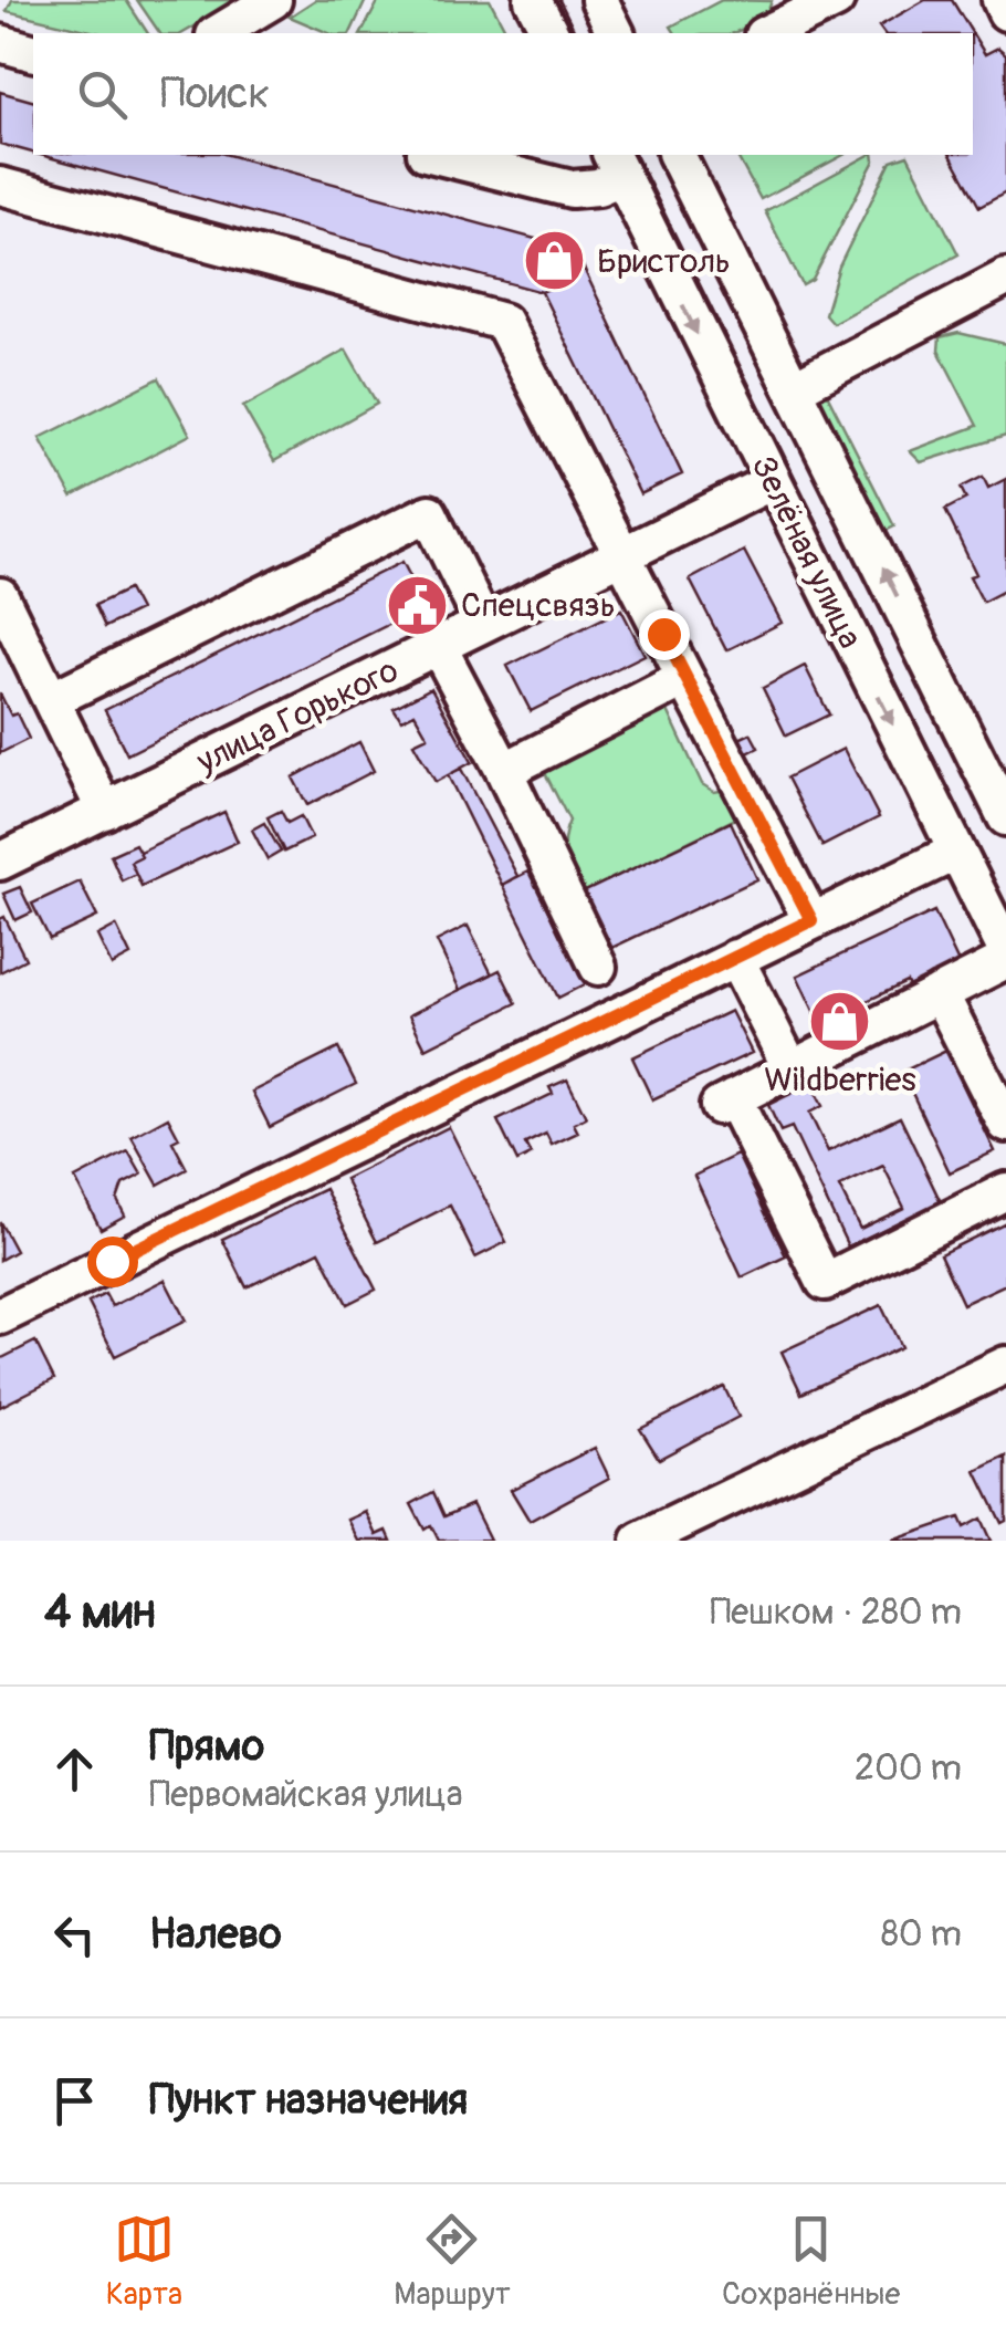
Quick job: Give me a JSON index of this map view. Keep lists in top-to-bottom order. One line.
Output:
{"streets":{"street":["Зелёная улица","улица Горького"]},"crossings":[["Зелёная улица","улица Горького"]],"places":{"shop":["Бристоль","Wildberries"],"public building":["Спецсвязь"]},"page":{"search":"Поиск","heading":["4 мин","Пешком · 280 m"],"list":[["Прямо","Первомайская улица","200 m"],["Налево","80 m"],"Пункт назначения"],"nav":["Карта","Маршрут","Сохранённые"]}}
